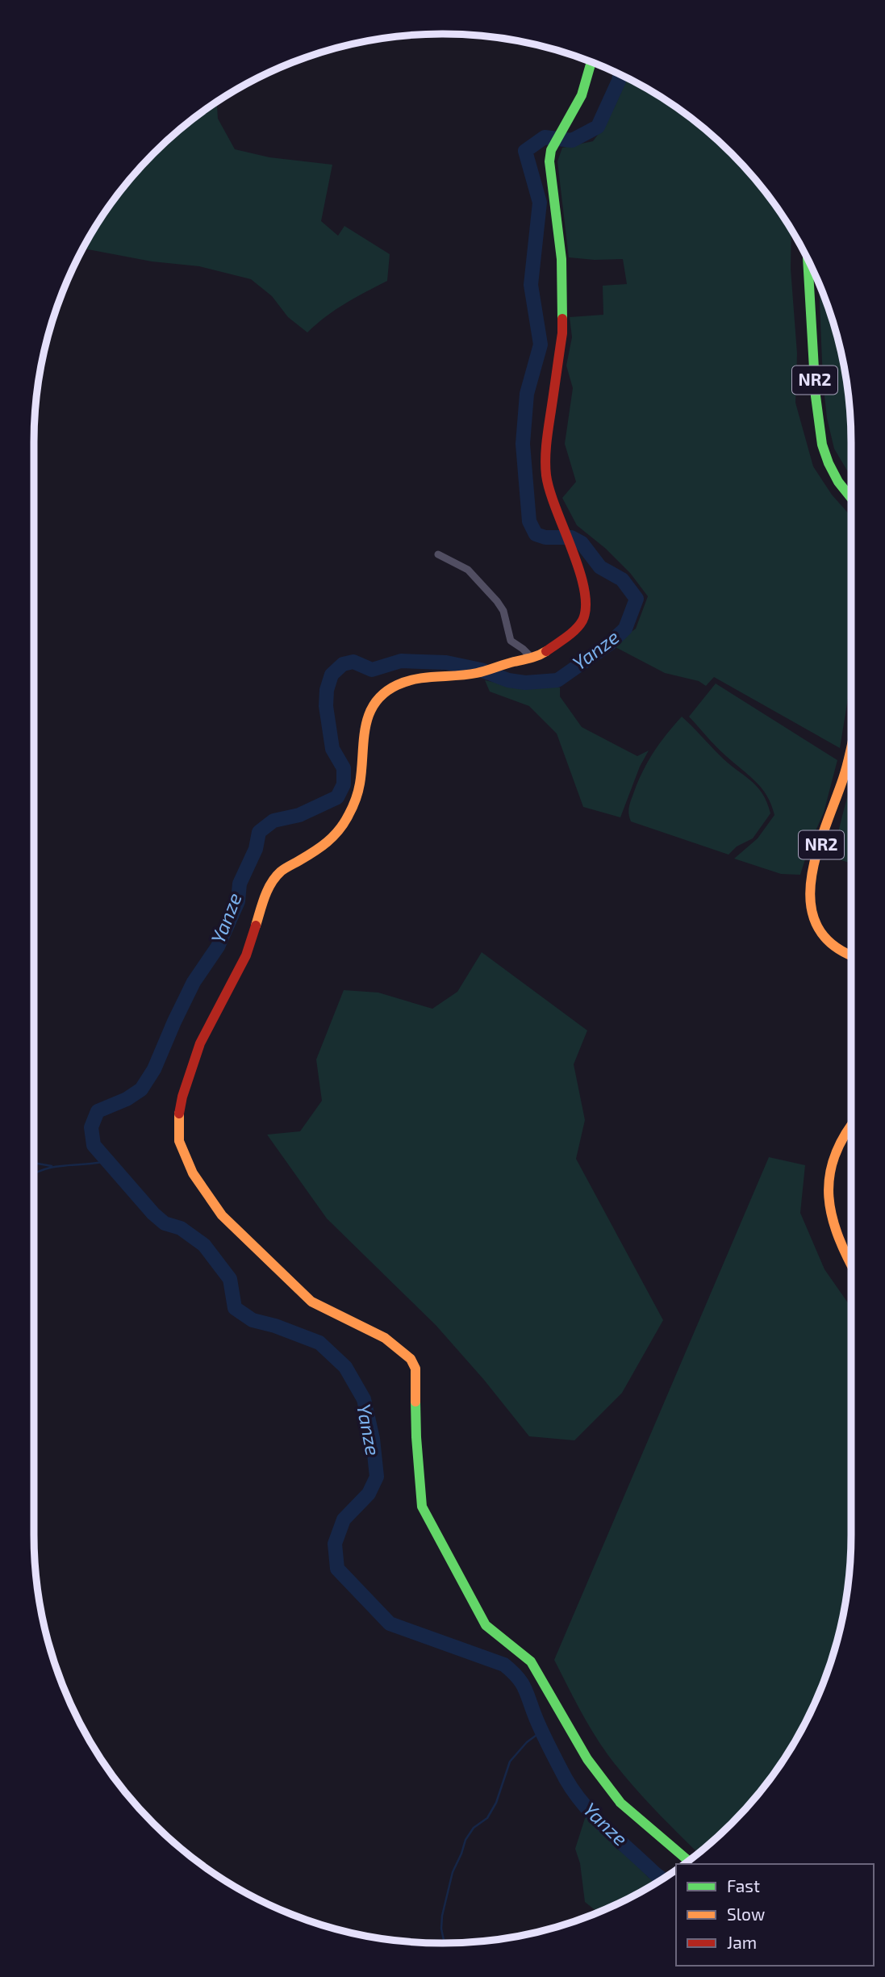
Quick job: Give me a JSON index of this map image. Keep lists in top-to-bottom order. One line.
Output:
{"streets":{"main road":["NR2"]},"water":["Yanze"],"legend":["Fast","Slow","Jam"]}
